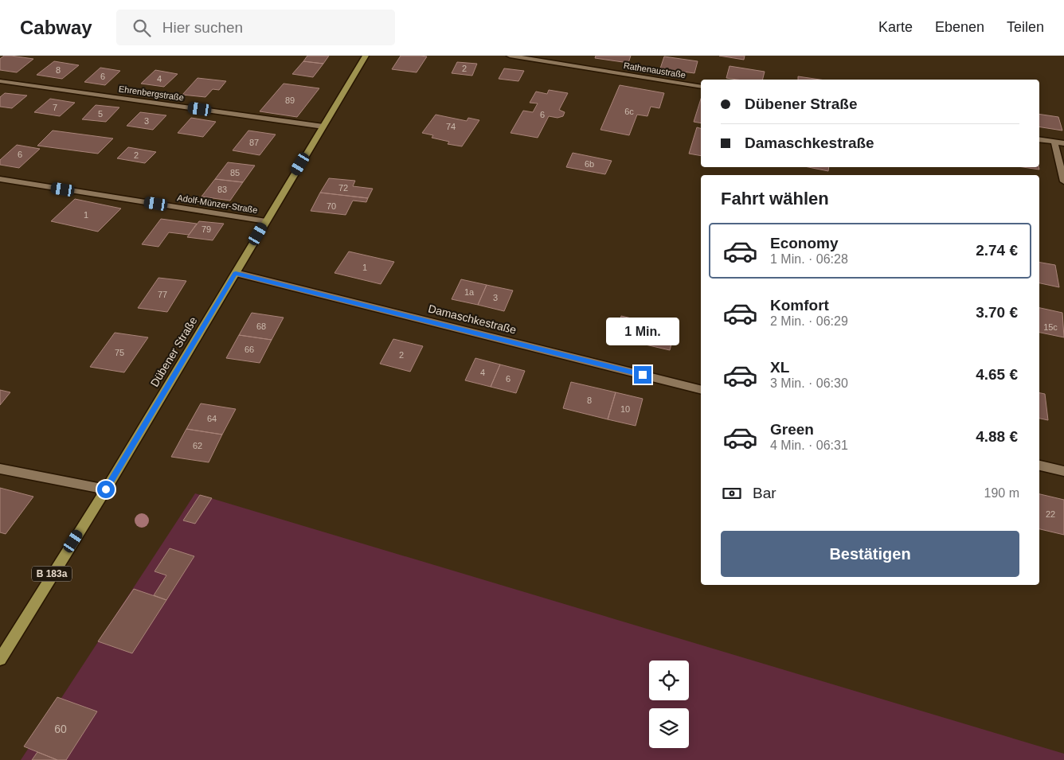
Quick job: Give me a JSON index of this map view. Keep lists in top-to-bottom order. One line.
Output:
{"streets":{"main road":["Dübener Straße","B 183a"],"street":["Rathenaustraße","Ehrenbergstraße","Adolf-Münzer-Straße","Damaschkestraße"]},"crossings":[["Ehrenbergstraße","Dübener Straße"],["Adolf-Münzer-Straße","Dübener Straße"],["Damaschkestraße","Dübener Straße"]],"house_numbers":["2","8","6","4","89","7","6c","5","6","3","74","87","6","2","6b","85","72","83","70","1","79","1","1a","77","3","68","15c","66","75","2","4","6","8","10","64","62","22","60"],"page":{"header":"Cabway","search":"Hier suchen","nav":["Karte","Ebenen","Teilen"],"banner":["Dübener Straße","Damaschkestraße"],"heading":"Fahrt wählen","list":[{"name":"Economy","note":"1 Min. · 06:28","value":"2.74 €"},{"name":"Komfort","note":"2 Min. · 06:29","value":"3.70 €"},{"name":"XL","note":"3 Min. · 06:30","value":"4.65 €"},{"name":"Green","note":"4 Min. · 06:31","value":"4.88 €"}],"bubble":"1 Min.","pay":["Bar","190 m"],"buttons":"Bestätigen"}}
